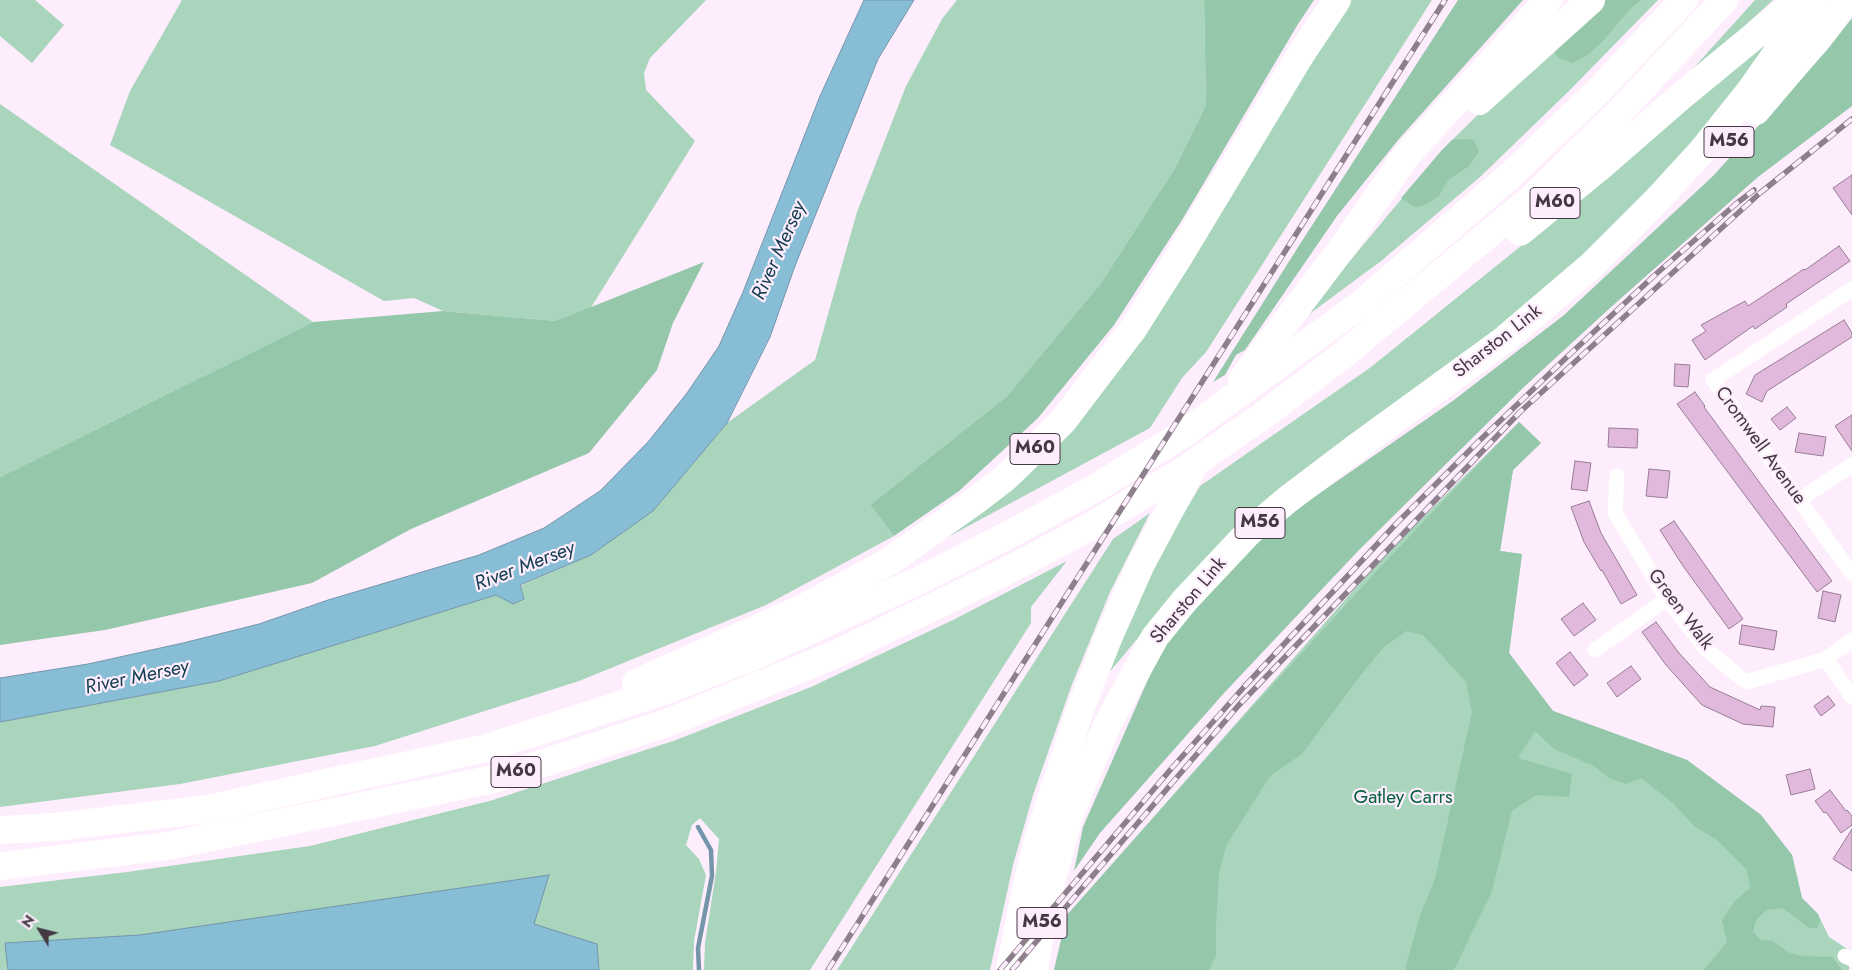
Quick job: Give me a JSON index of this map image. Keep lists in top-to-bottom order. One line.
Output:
{"streets":{"highway":["M56","M60","Sharston Link"],"street":["Cromwell Avenue","Green Walk"]},"crossings":[["M56","Sharston Link"]],"water":["River Mersey"],"parks":["Gatley Carrs"],"north":"top left"}
